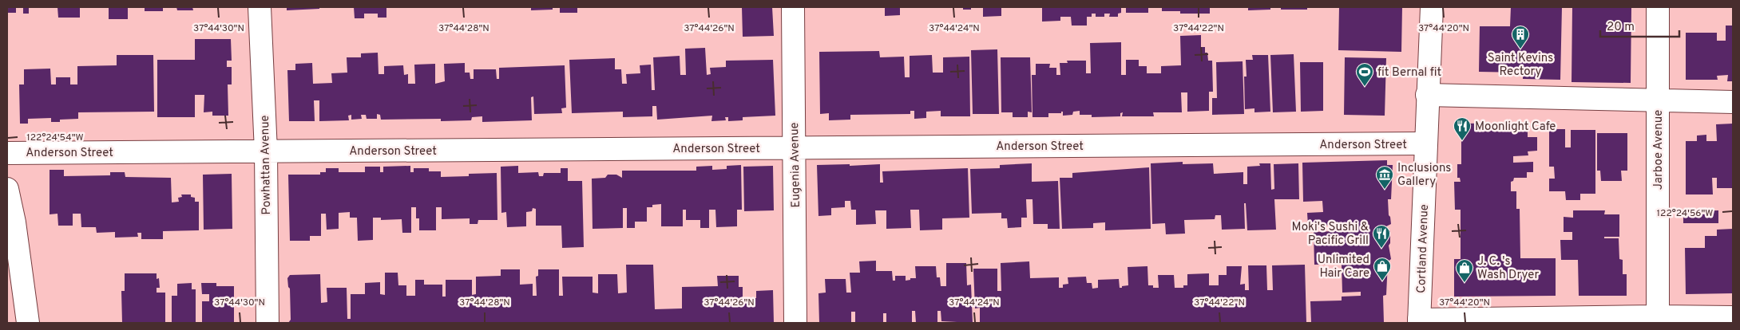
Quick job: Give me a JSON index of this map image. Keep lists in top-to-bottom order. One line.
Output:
{"streets":{"street":["Anderson Street","Jarboe Avenue","Powhattan Avenue","Eugenia Avenue","Cortland Avenue"]},"crossings":[["Anderson Street","Powhattan Avenue"],["Anderson Street","Eugenia Avenue"],["Anderson Street","Cortland Avenue"]],"places":{"building":["Saint Kevins Rectory"],"sports":["fit Bernal fit"],"restaurant":["Moonlight Cafe","Moki's Sushi & Pacific Grill"],"museum":["Inclusions Gallery"],"shop":["Unlimited Hair Care","J. C. 's Wash Dryer"]},"scale_bar":"20 m","coordinates":["37°44'30\"N","37°44'28\"N","37°44'26\"N","37°44'24\"N","37°44'22\"N","37°44'20\"N","122°24'54\"W","122°24'56\"W"]}
